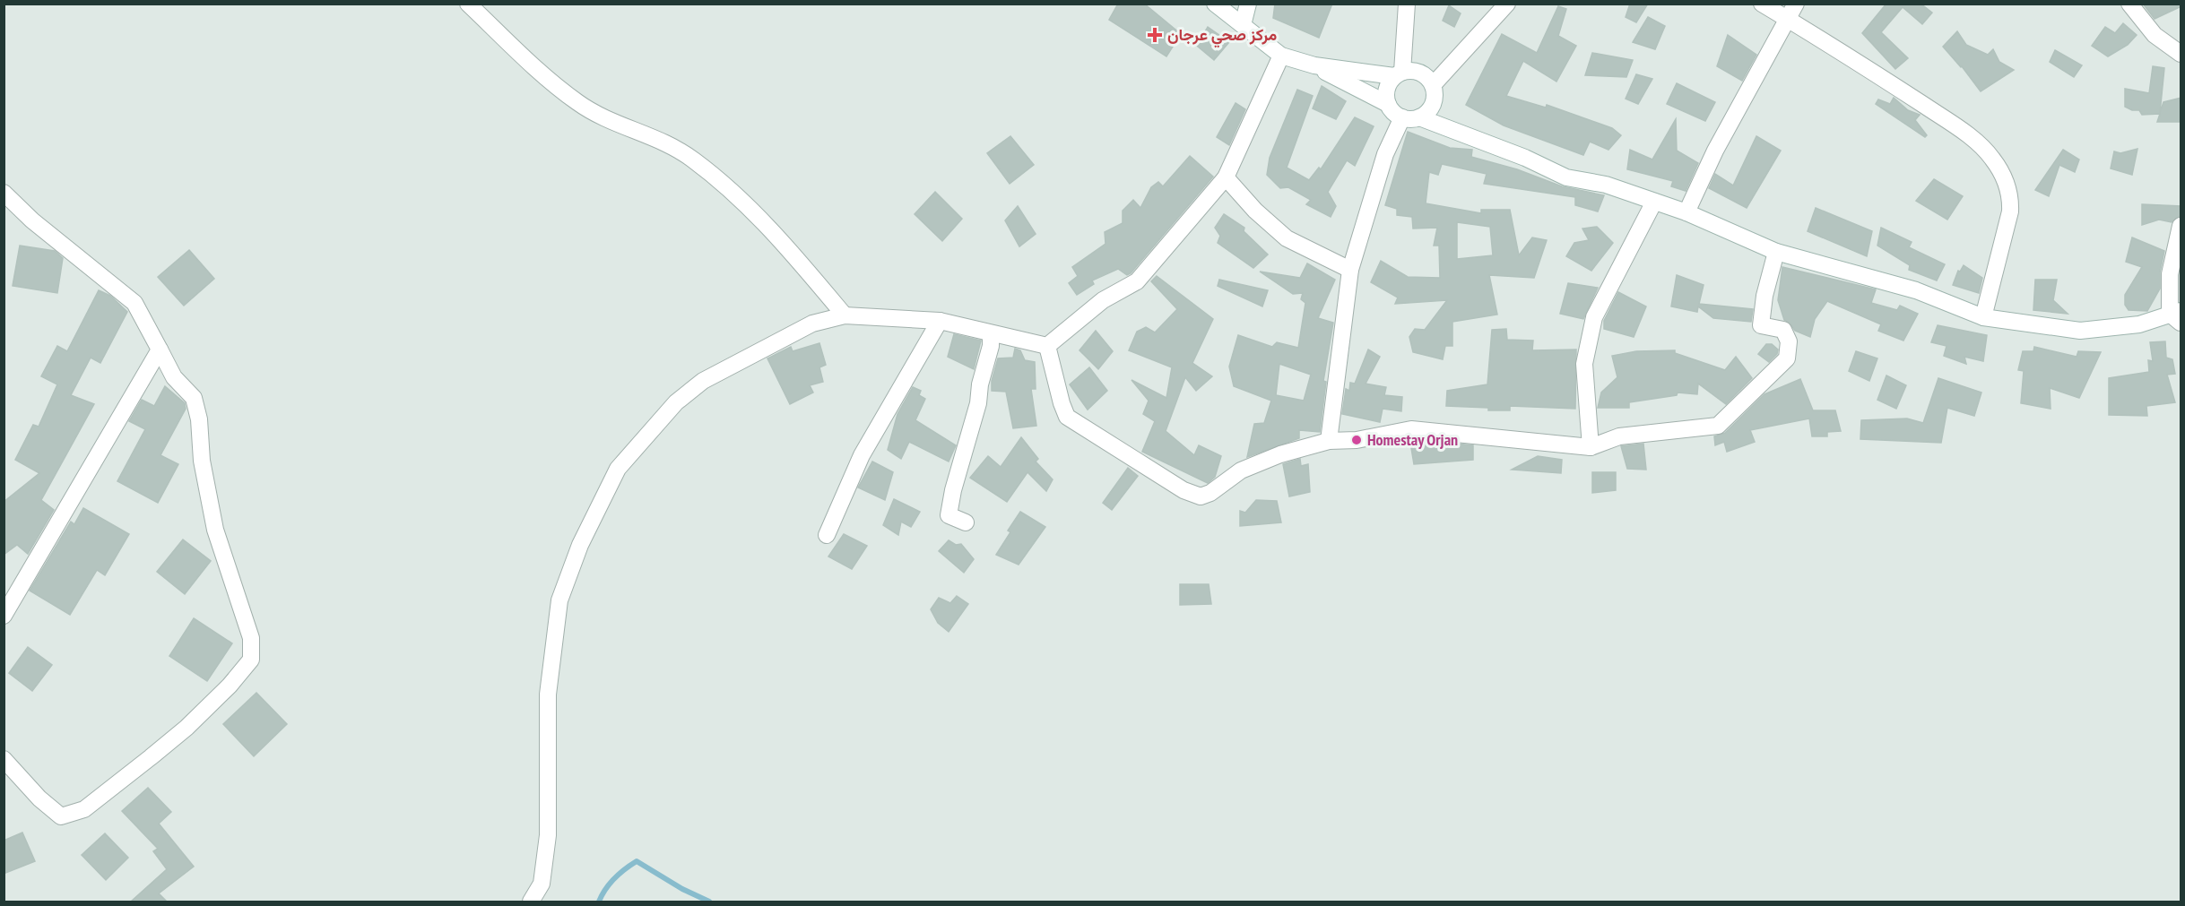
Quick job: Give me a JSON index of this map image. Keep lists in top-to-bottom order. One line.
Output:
{"places":{"health":["مركز صحي عرجان"],"other":["Homestay Orjan"]}}
